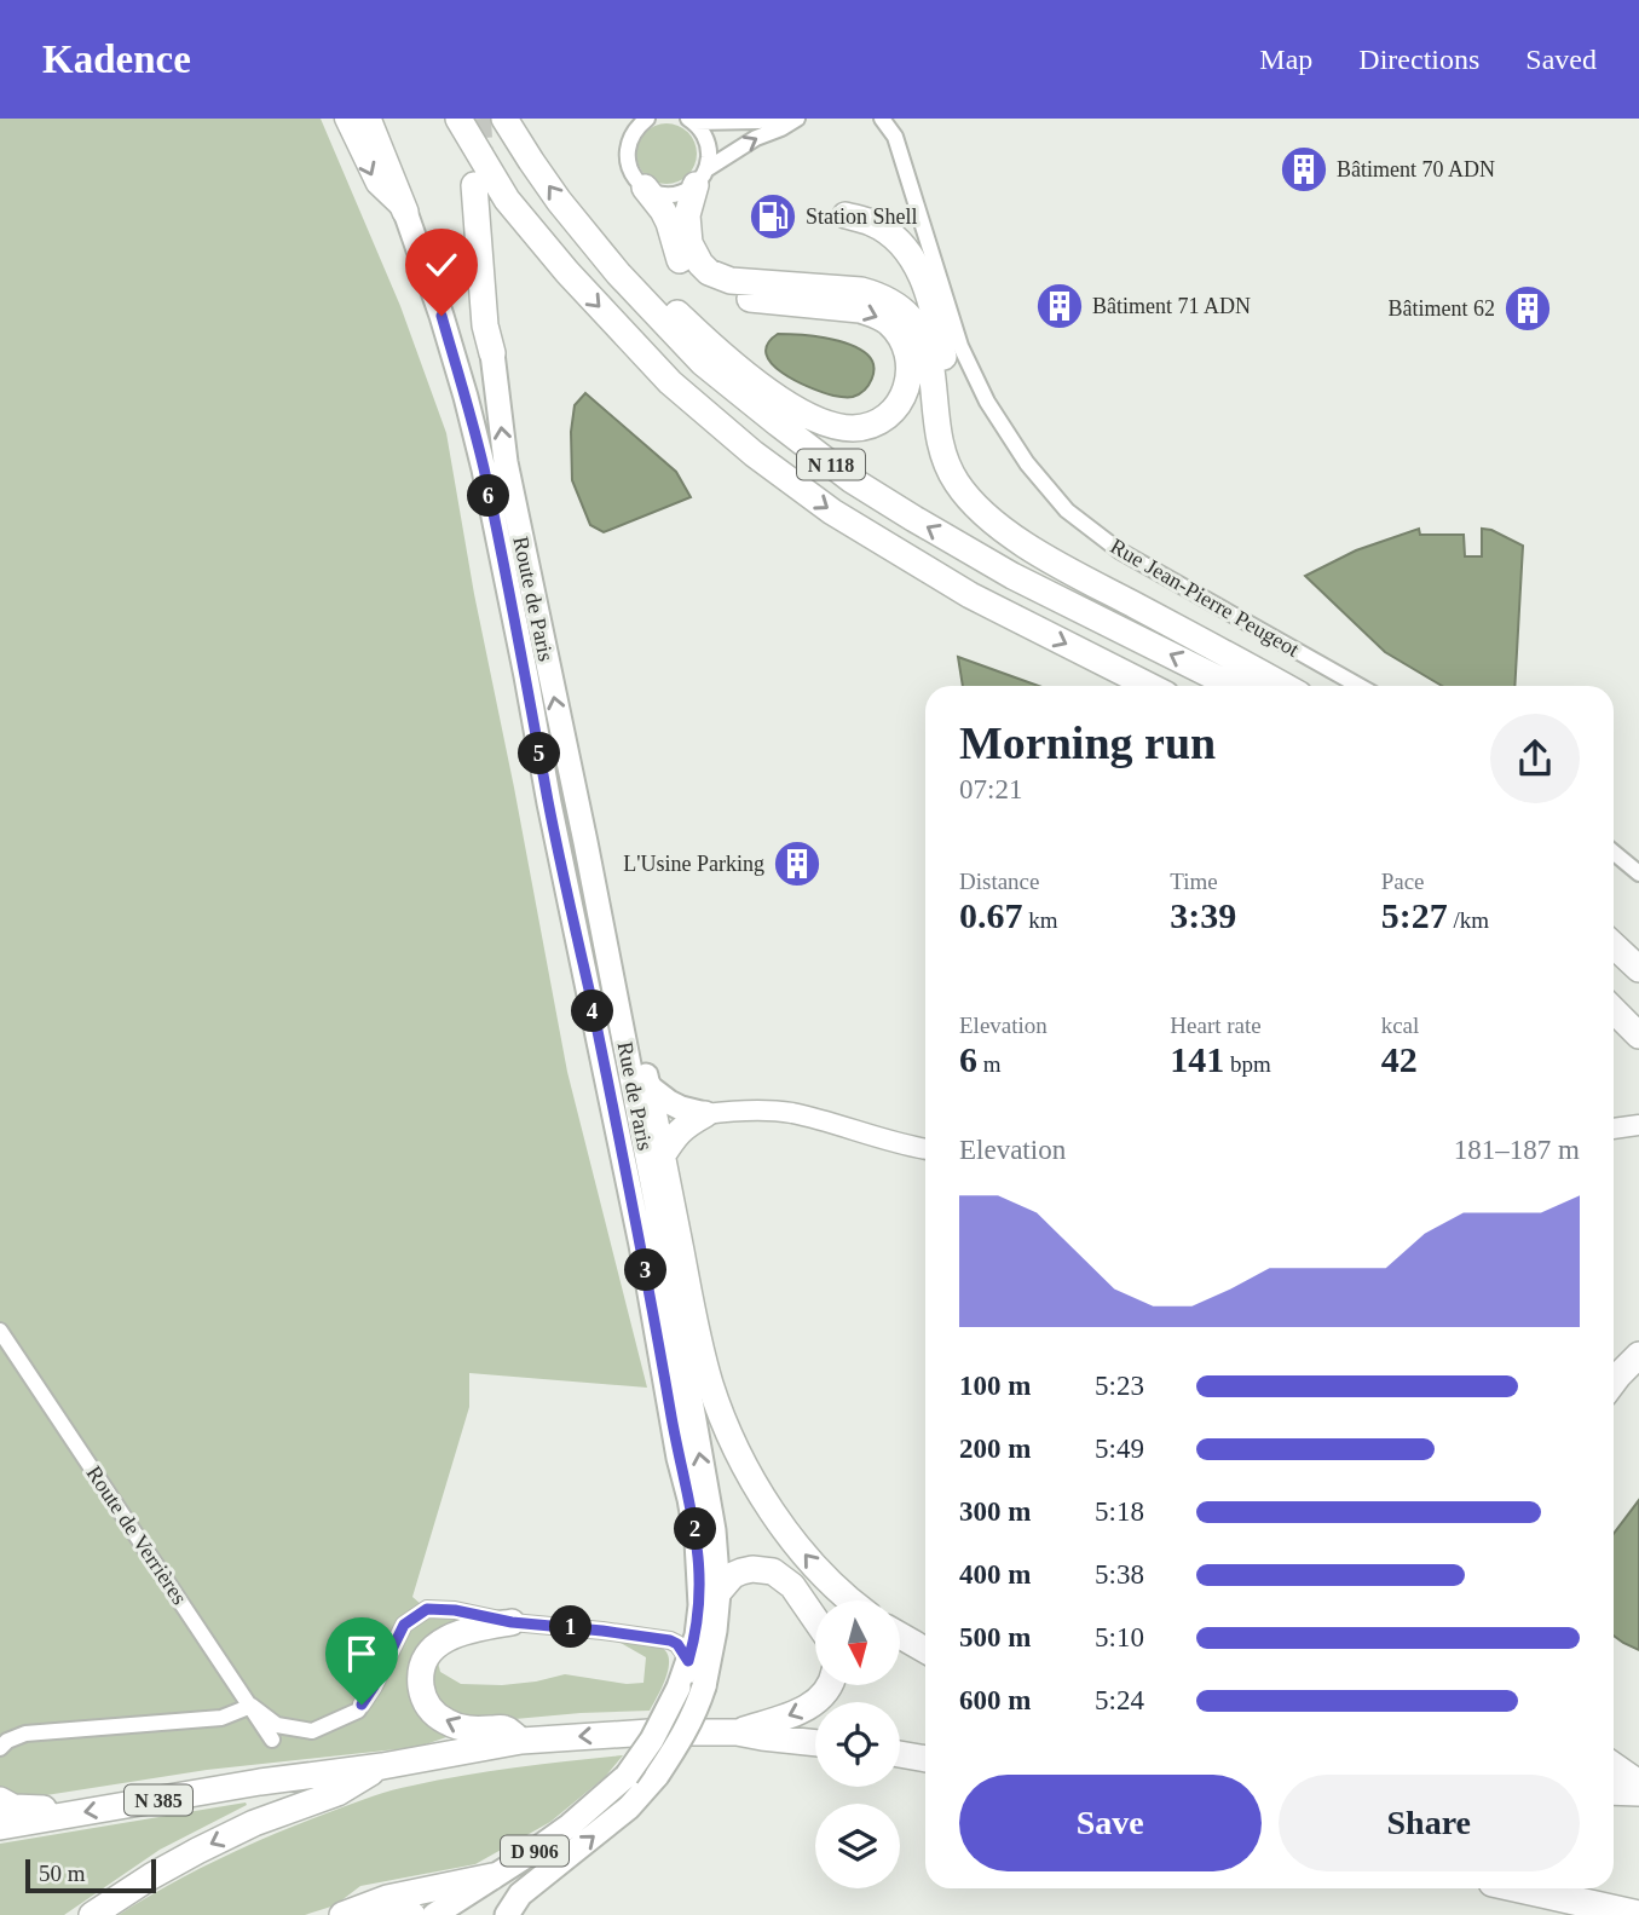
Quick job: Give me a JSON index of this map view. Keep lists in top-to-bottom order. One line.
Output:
{"streets":{"highway":["N 118","N 385"],"main road":["Route de Paris","Rue de Paris","D 906"],"street":["Rue Jean-Pierre Peugeot","Route de Verrières"]},"crossings":[["Route de Paris","Rue de Paris"],["Rue de Paris","D 906"]],"one_way":["Route de Paris"],"places":{"building":["Bâtiment 70 ADN","Bâtiment 71 ADN","Bâtiment 62","L'Usine Parking"],"fuel station":["Station Shell"]},"scale_bar":"50 m","north":"bottom","page":{"header":"Kadence","nav":["Map","Directions","Saved"],"pins":["6","5","4","3","2","1"],"heading":["Morning run","07:21"],"stats":[["Distance","0.67 km"],["Time","3:39"],["Pace","5:27 /km"],["Elevation","6 m"],["Heart rate","141 bpm"],["kcal","42"]],"chart":["Elevation","181–187 m"],"list":[{"name":"100 m","note":"5:23"},{"name":"200 m","note":"5:49"},{"name":"300 m","note":"5:18"},{"name":"400 m","note":"5:38"},{"name":"500 m","note":"5:10"},{"name":"600 m","note":"5:24"}],"buttons":["Save","Share"],"scale":"50 m"}}
